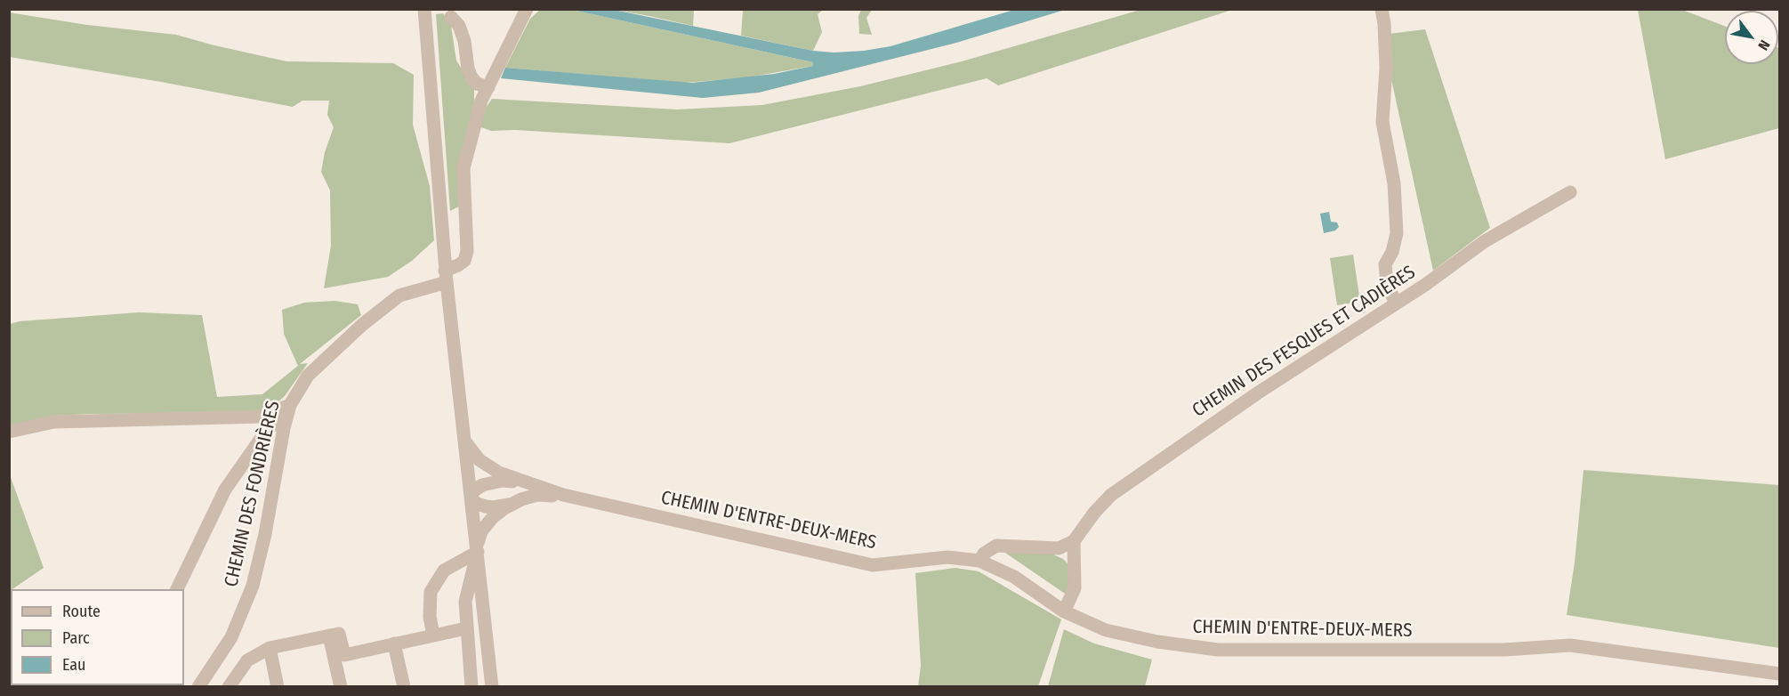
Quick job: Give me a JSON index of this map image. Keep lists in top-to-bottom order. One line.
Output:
{"streets":{"street":["CHEMIN DES FESQUES ET CADIÈRES","CHEMIN DES FONDRIÈRES","CHEMIN D'ENTRE-DEUX-MERS"]},"legend":["Route","Parc","Eau"],"north":"bottom right"}
